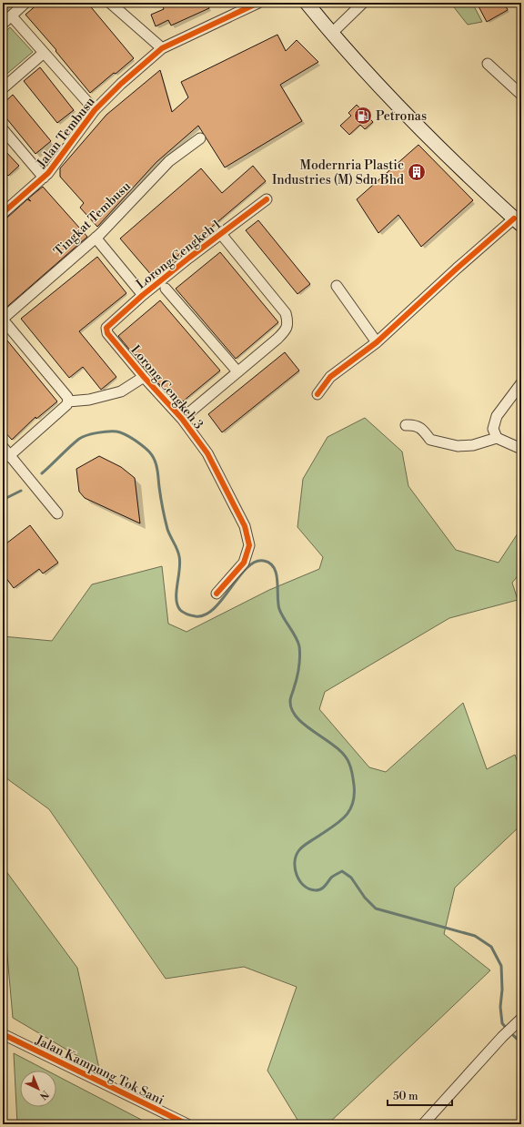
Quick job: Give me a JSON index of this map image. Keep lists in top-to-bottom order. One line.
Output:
{"streets":{"street":["Jalan Tembusu","Tingkat Tembusu","Lorong Cengkeh 1","Lorong Cengkeh 3","Jalan Kampung Tok Sani"]},"crossings":[["Lorong Cengkeh 1","Lorong Cengkeh 3"]],"places":{"fuel station":["Petronas"],"building":["Modernria Plastic Industries (M) Sdn Bhd"]},"scale_bar":"50 m","north":"bottom right"}
